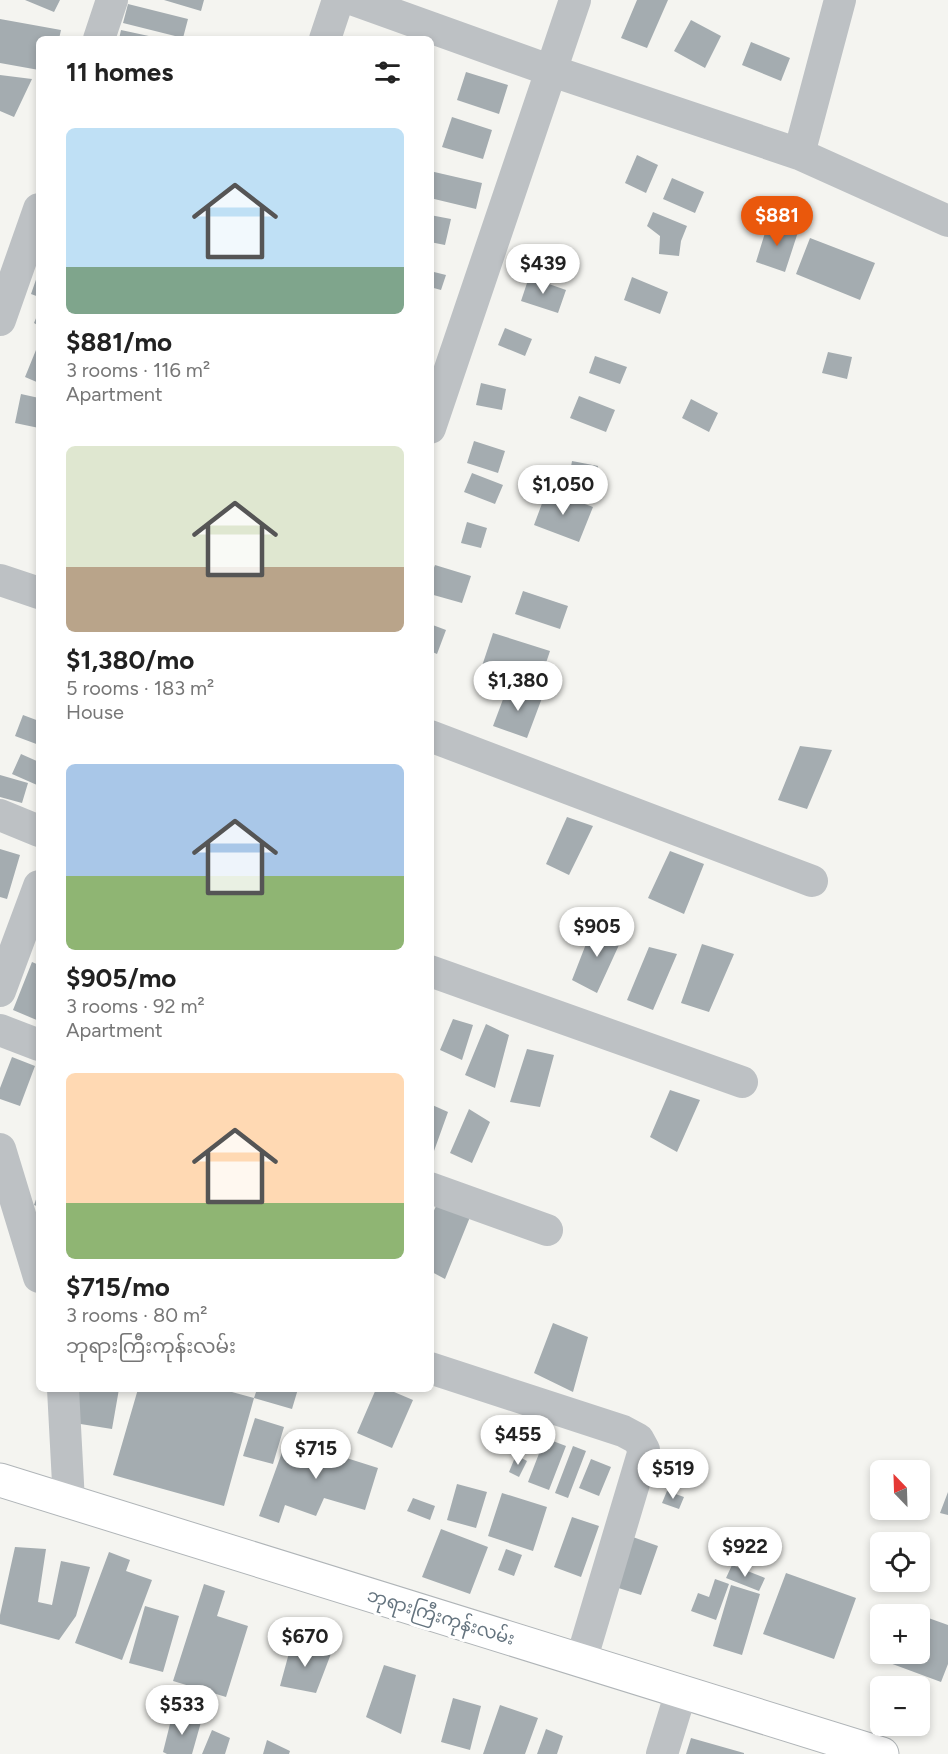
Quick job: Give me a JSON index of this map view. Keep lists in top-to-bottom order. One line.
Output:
{"streets":{"street":["ဘုရားကြီးကုန်းလမ်း"]},"north":"top left","page":{"heading":"11 homes","list":[{"name":"$881/mo","note":"3 rooms · 116 m² · Apartment"},{"name":"$1,380/mo","note":"5 rooms · 183 m² · House"},{"name":"$905/mo","note":"3 rooms · 92 m² · Apartment"},{"name":"$715/mo","note":"3 rooms · 80 m² · ဘုရားကြီးကုန်းလမ်း"}],"price":["$881","$439","$1,050","$1,380","$905","$455","$715","$519","$922","$670","$533"],"map_buttons":["+","−"]}}
